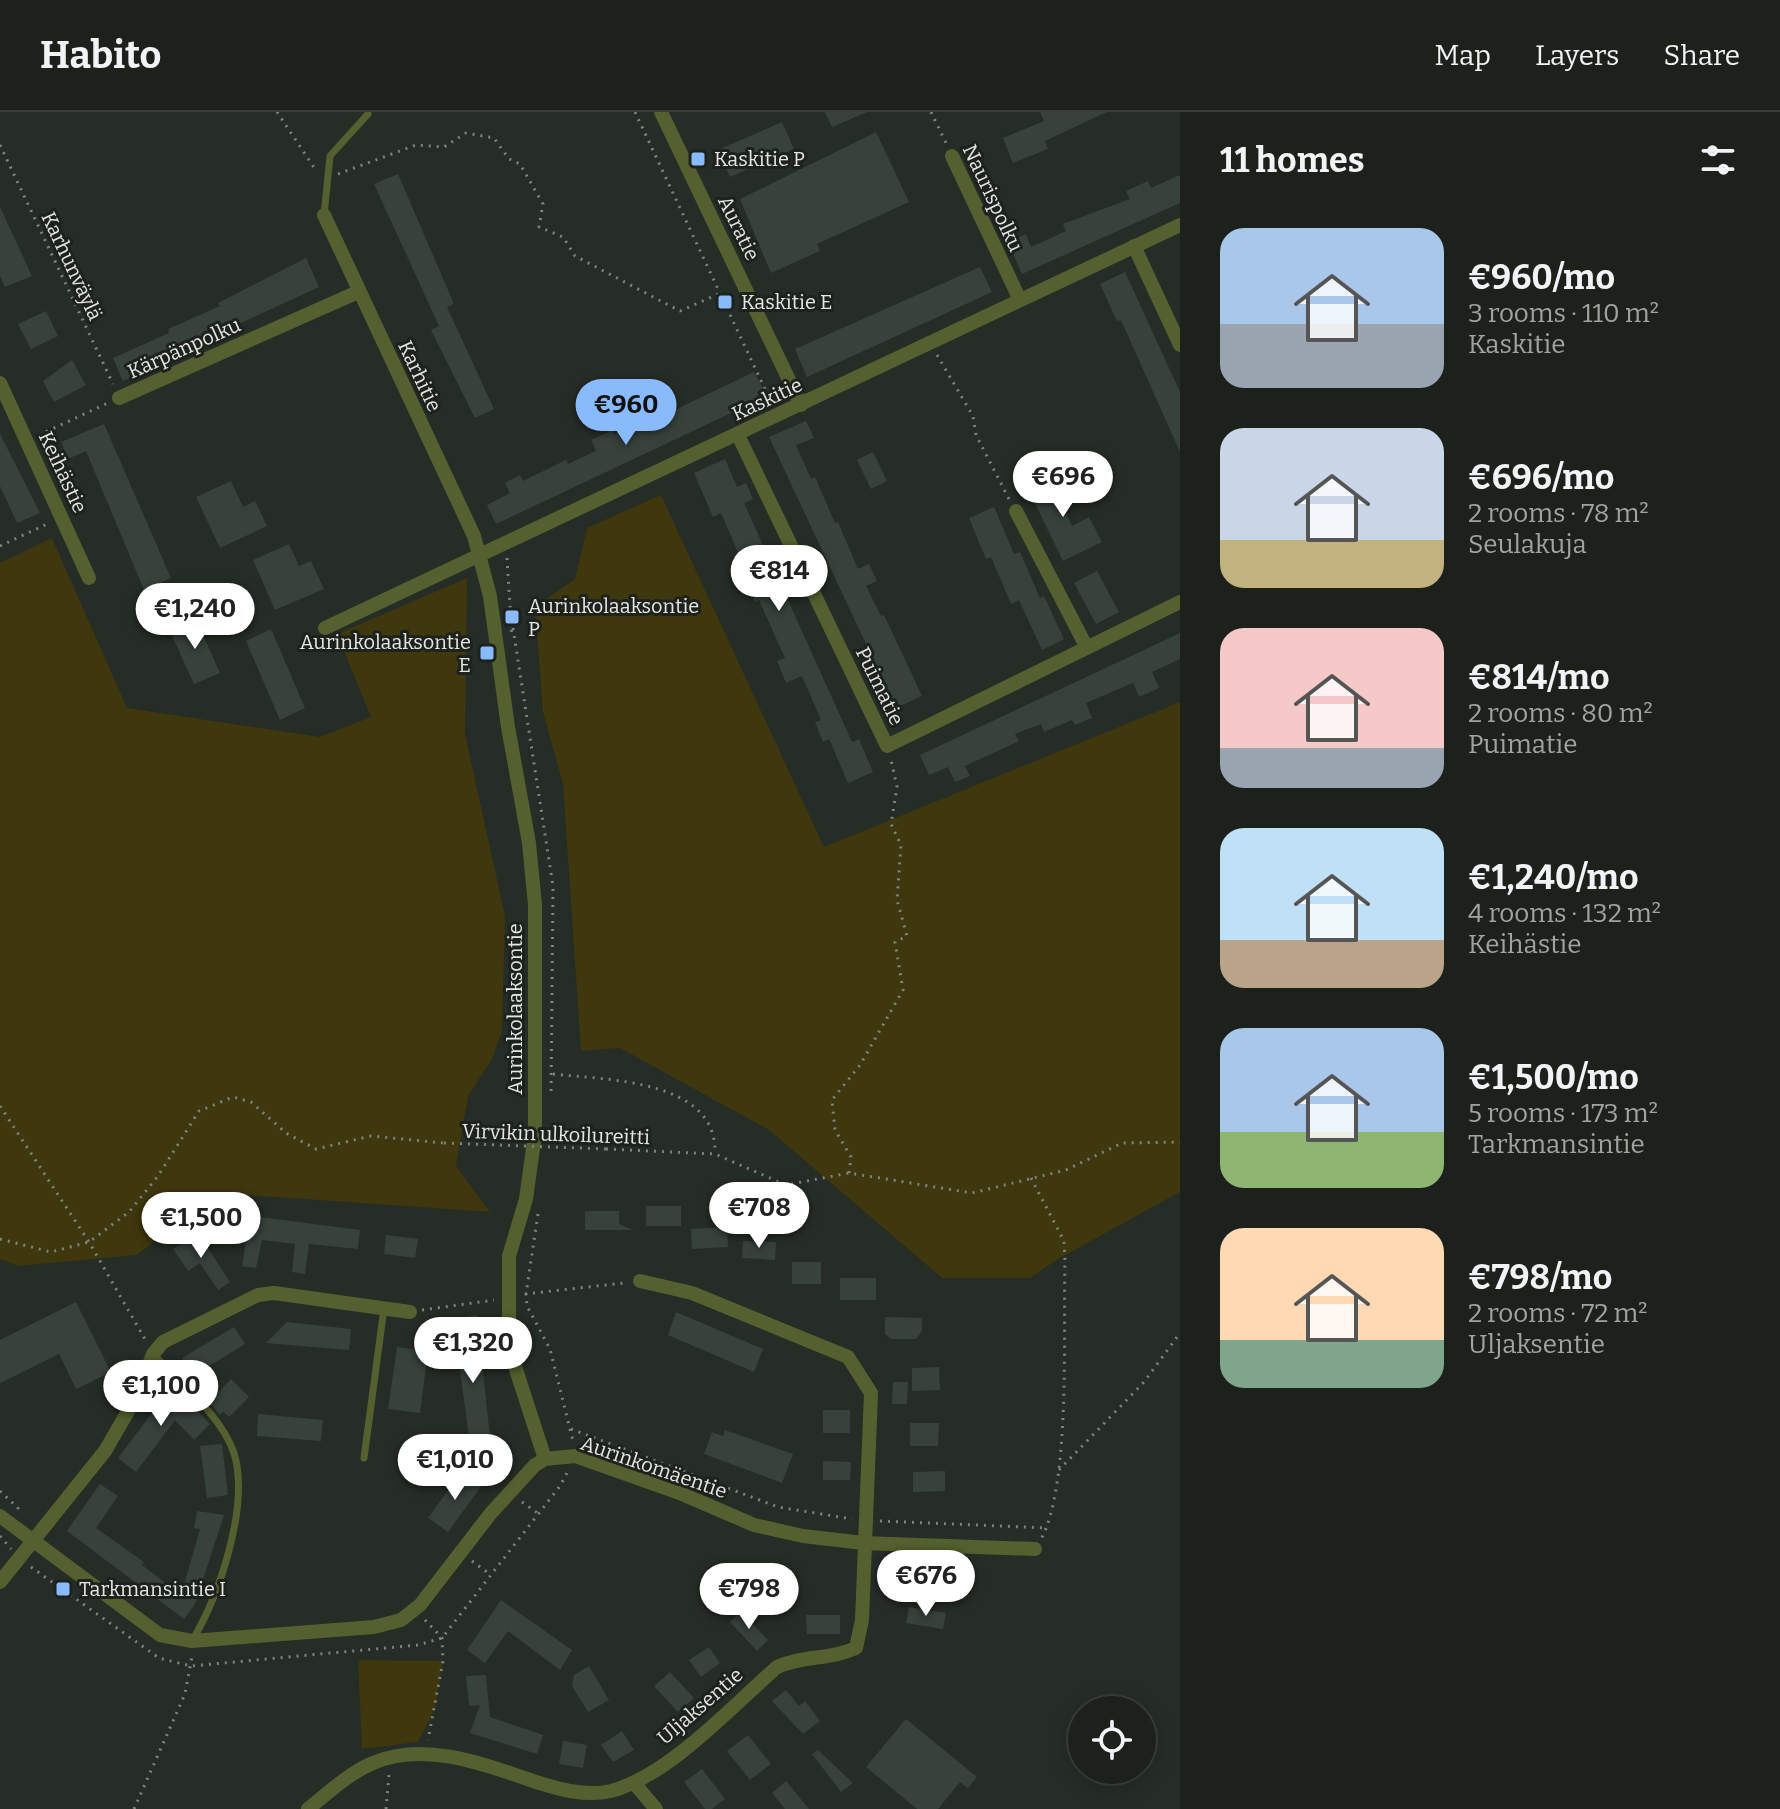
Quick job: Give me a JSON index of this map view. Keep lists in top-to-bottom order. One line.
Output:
{"streets":{"street":["Naurispolku","Auratie","Kärpänpolku","Karhitie","Kaskitie","Keihästie","Puimatie","Aurinkolaaksontie","Aurinkomäentie","Uljaksentie"],"path":["Karhunväylä","Virvikin ulkoilureitti"]},"crossings":[["Naurispolku","Kaskitie"],["Auratie","Kaskitie"],["Karhunväylä","Kärpänpolku"],["Kärpänpolku","Karhitie"],["Kärpänpolku","Keihästie"],["Karhitie","Kaskitie"],["Karhitie","Aurinkolaaksontie"],["Kaskitie","Puimatie"],["Kaskitie","Aurinkolaaksontie"],["Aurinkolaaksontie","Aurinkomäentie"],["Aurinkomäentie","Uljaksentie"]],"places":{"transit":["Kaskitie P","Kaskitie E","Aurinkolaaksontie P","Aurinkolaaksontie E","Tarkmansintie I"]},"page":{"header":"Habito","nav":["Map","Layers","Share"],"heading":"11 homes","list":[{"name":"€960/mo","note":"3 rooms · 110 m² · Kaskitie"},{"name":"€696/mo","note":"2 rooms · 78 m² · Seulakuja"},{"name":"€814/mo","note":"2 rooms · 80 m² · Puimatie"},{"name":"€1,240/mo","note":"4 rooms · 132 m² · Keihästie"},{"name":"€1,500/mo","note":"5 rooms · 173 m² · Tarkmansintie"},{"name":"€798/mo","note":"2 rooms · 72 m² · Uljaksentie"}],"price":["€960","€696","€814","€1,240","€708","€1,500","€1,320","€1,100","€1,010","€676","€798"]}}
